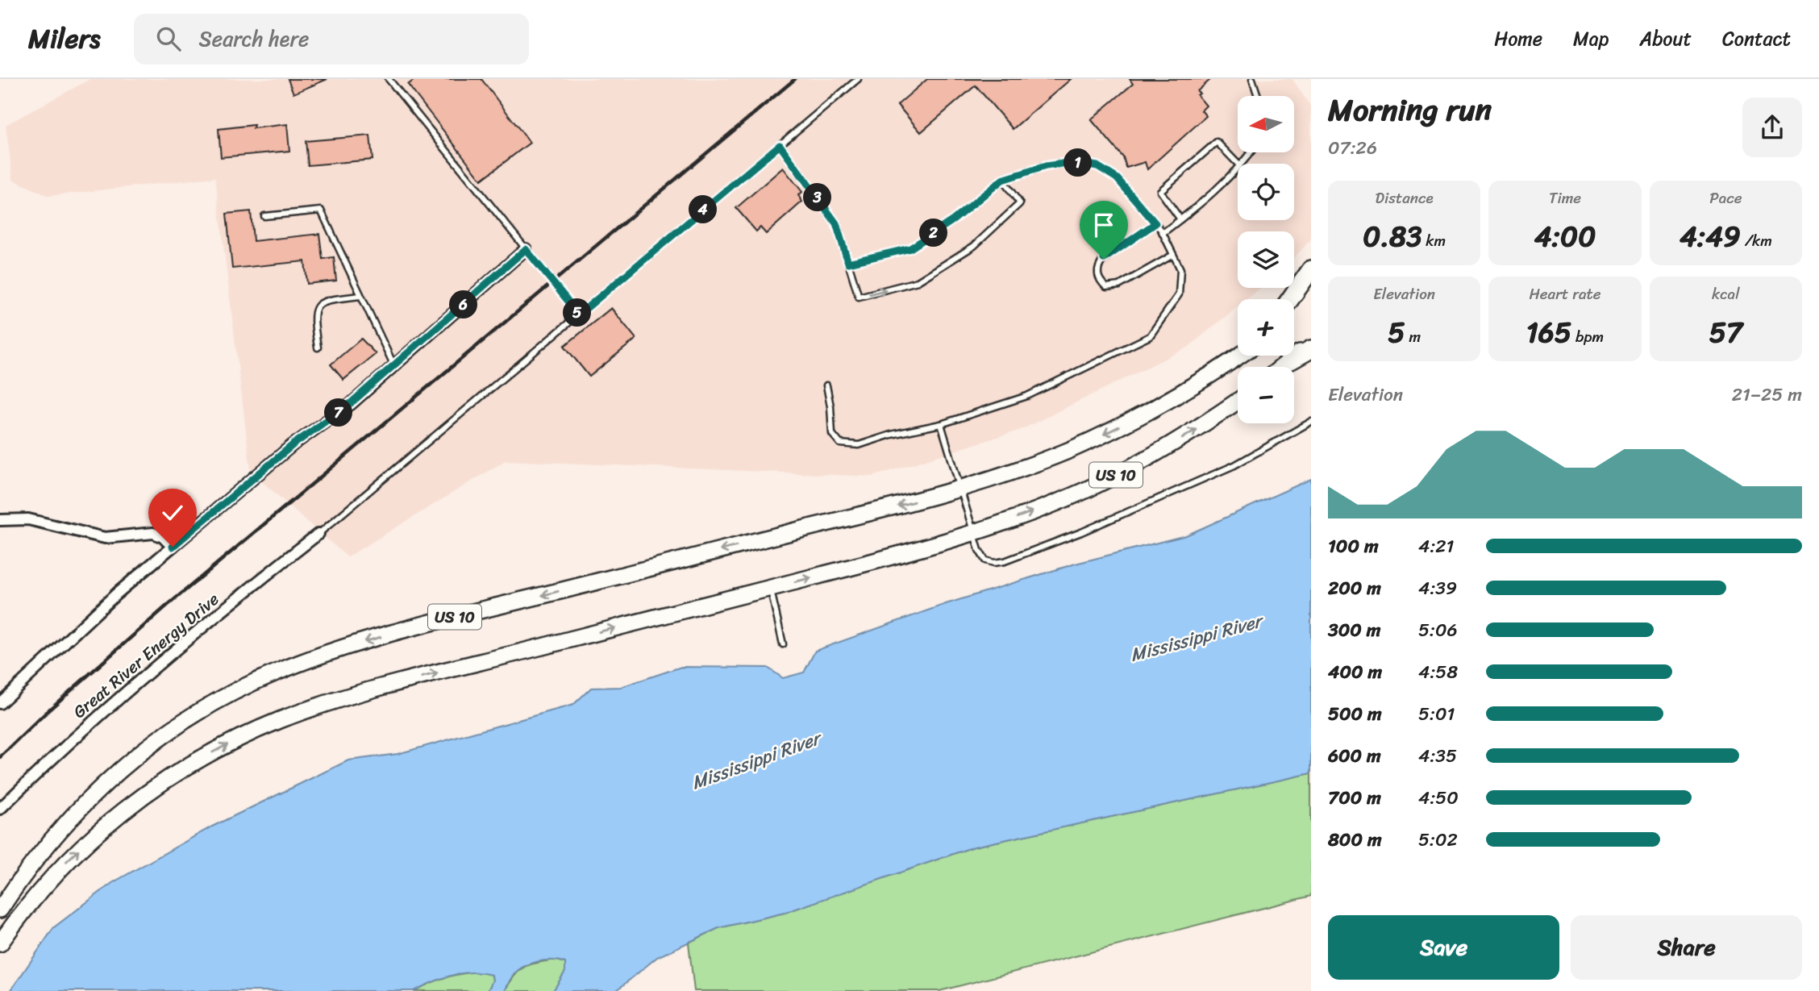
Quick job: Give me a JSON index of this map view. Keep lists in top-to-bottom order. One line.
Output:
{"streets":{"highway":["US 10"],"street":["Great River Energy Drive"]},"water":["Mississippi River"],"north":"left","page":{"header":"Milers","search":"Search here","nav":["Home","Map","About","Contact"],"heading":["Morning run","07:26"],"map_buttons":["+","−"],"pins":["1","3","4","2","6","5","7"],"stats":[["Distance","0.83 km"],["Time","4:00"],["Pace","4:49 /km"],["Elevation","5 m"],["Heart rate","165 bpm"],["kcal","57"]],"chart":["Elevation","21–25 m"],"list":[{"name":"100 m","note":"4:21"},{"name":"200 m","note":"4:39"},{"name":"300 m","note":"5:06"},{"name":"400 m","note":"4:58"},{"name":"500 m","note":"5:01"},{"name":"600 m","note":"4:35"},{"name":"700 m","note":"4:50"},{"name":"800 m","note":"5:02"}],"buttons":["Save","Share"]}}
